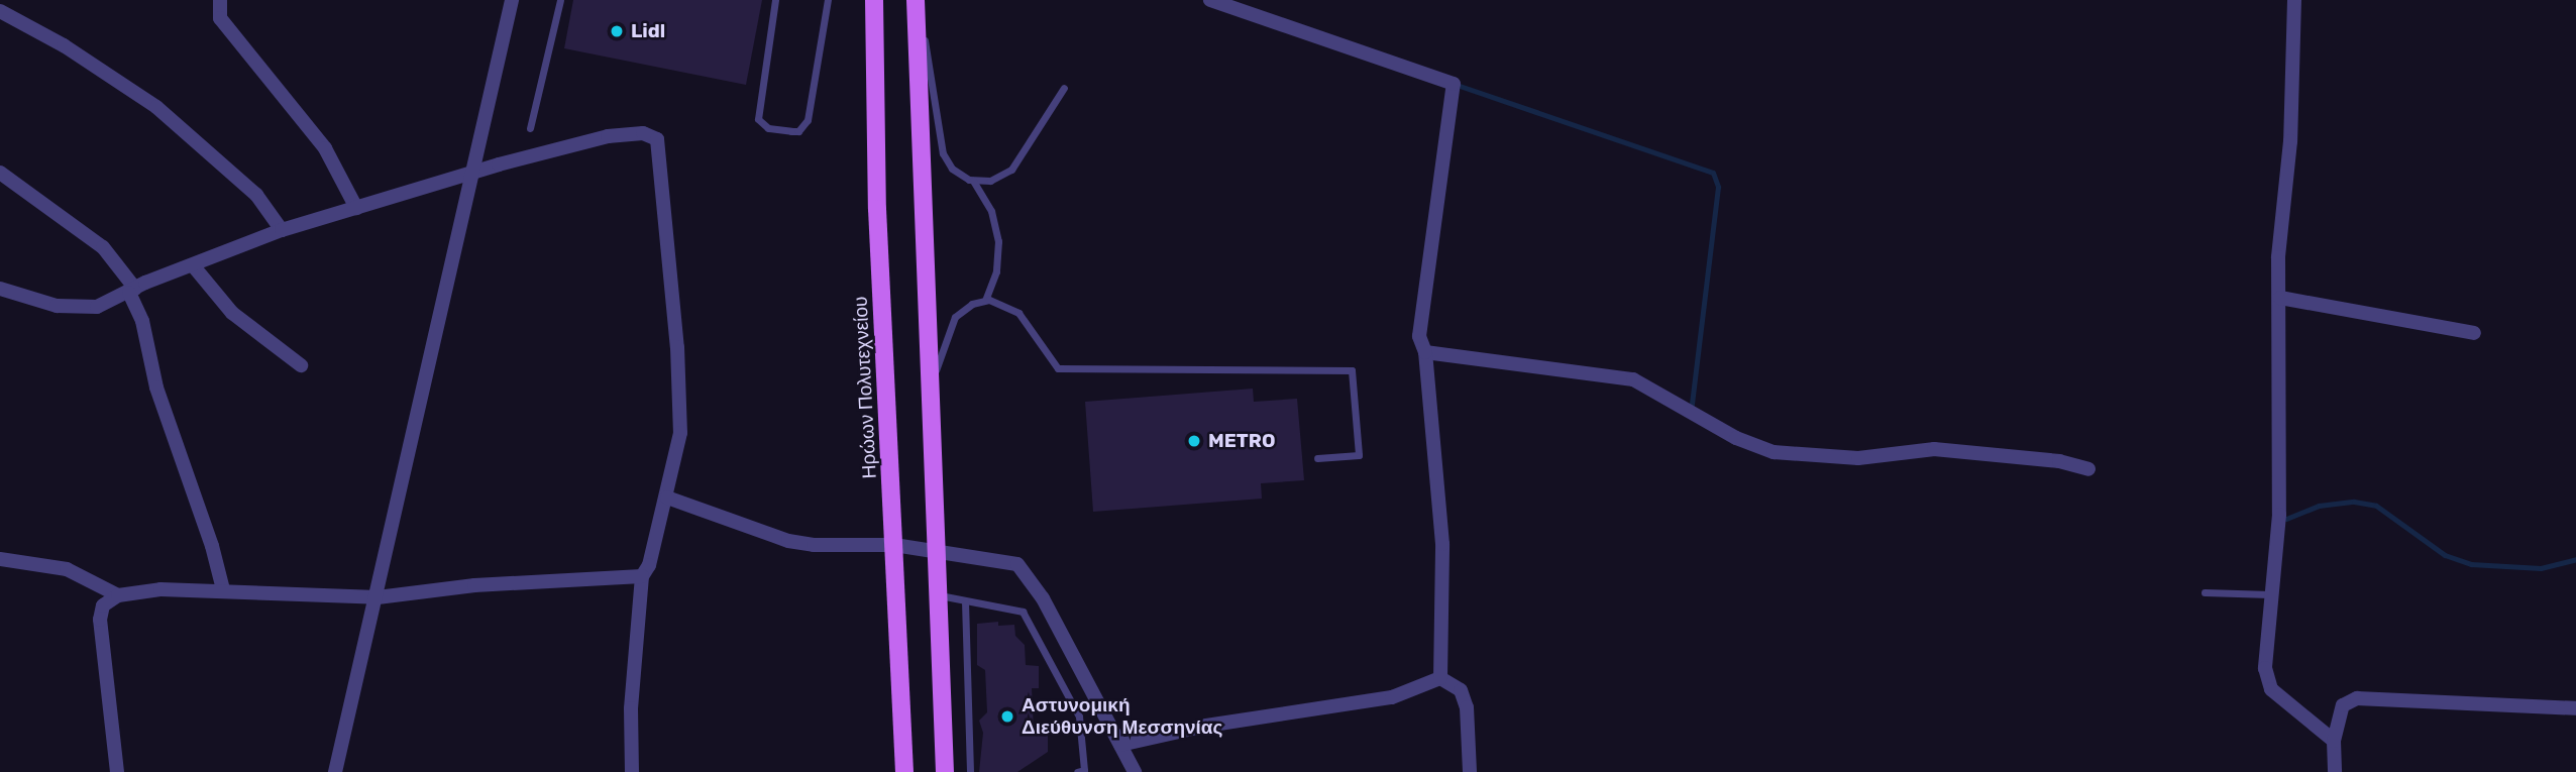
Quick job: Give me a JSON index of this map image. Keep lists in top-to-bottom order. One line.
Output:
{"streets":{"main road":["Ηρώων Πολυτεχνείου"]},"places":["Lidl","METRO","Αστυνομική Διεύθυνση Μεσσηνίας"]}
